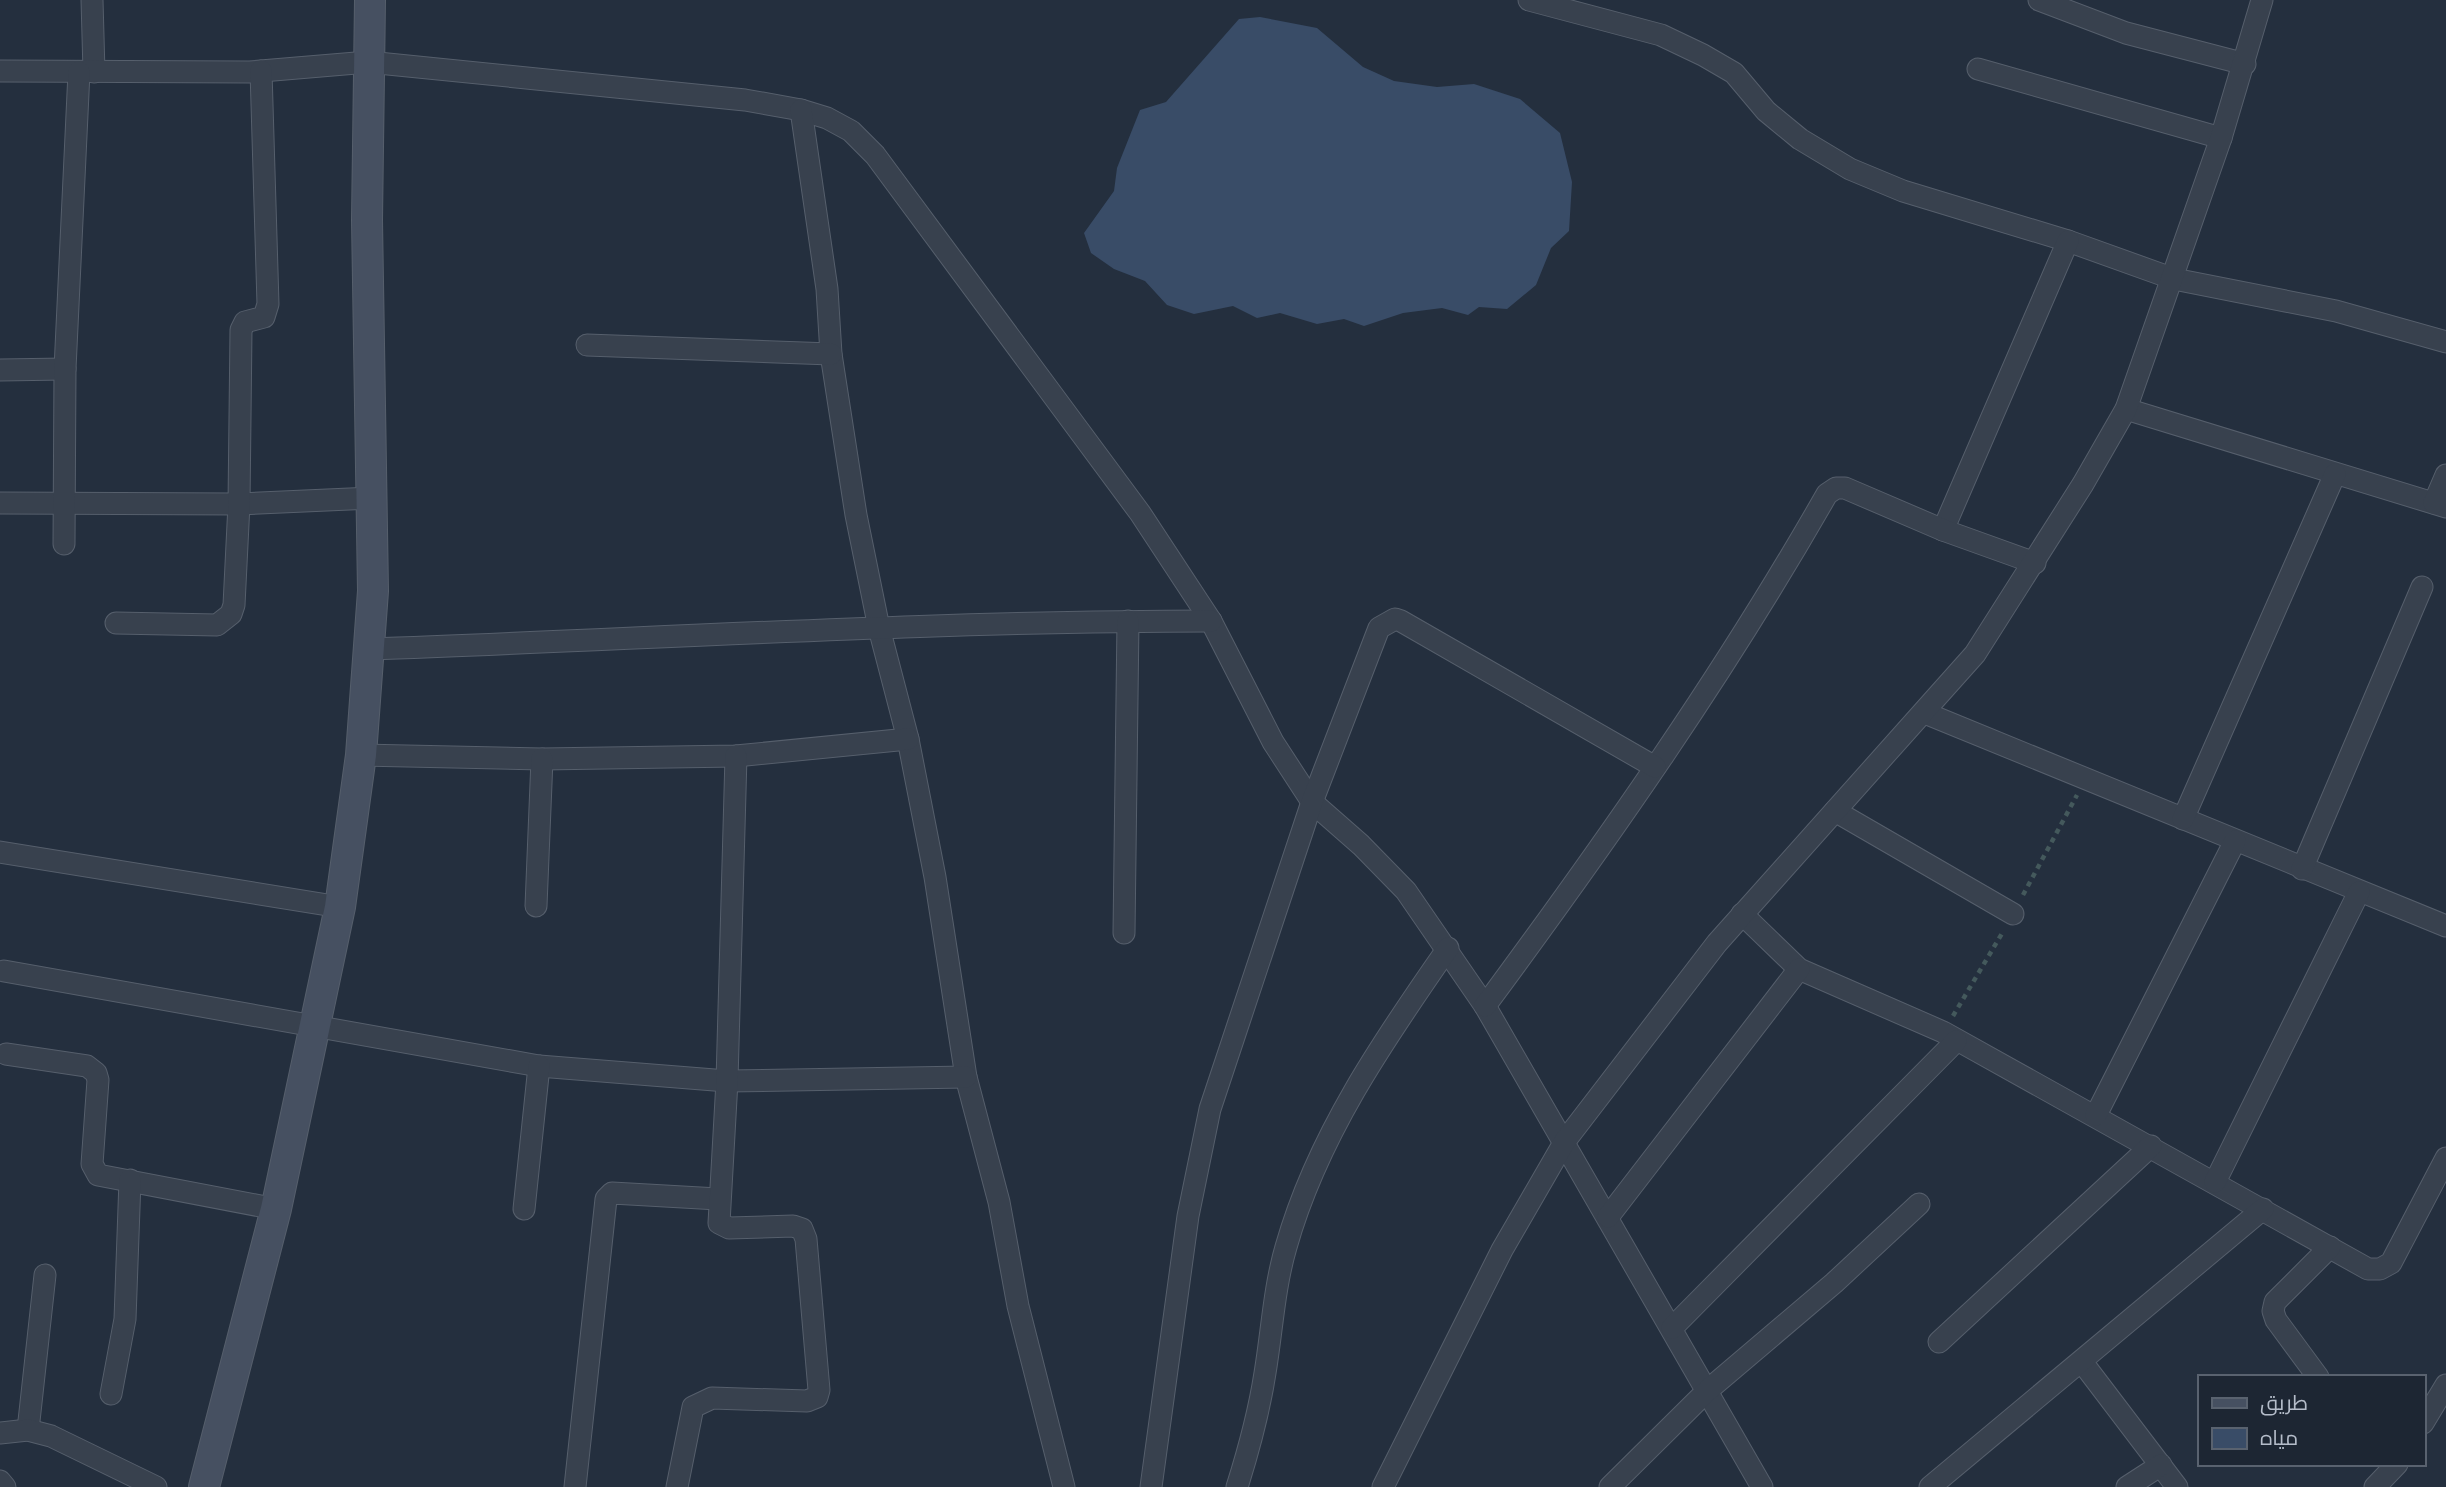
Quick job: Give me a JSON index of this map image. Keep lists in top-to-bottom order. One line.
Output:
{"legend":["طريق","مياه"]}
